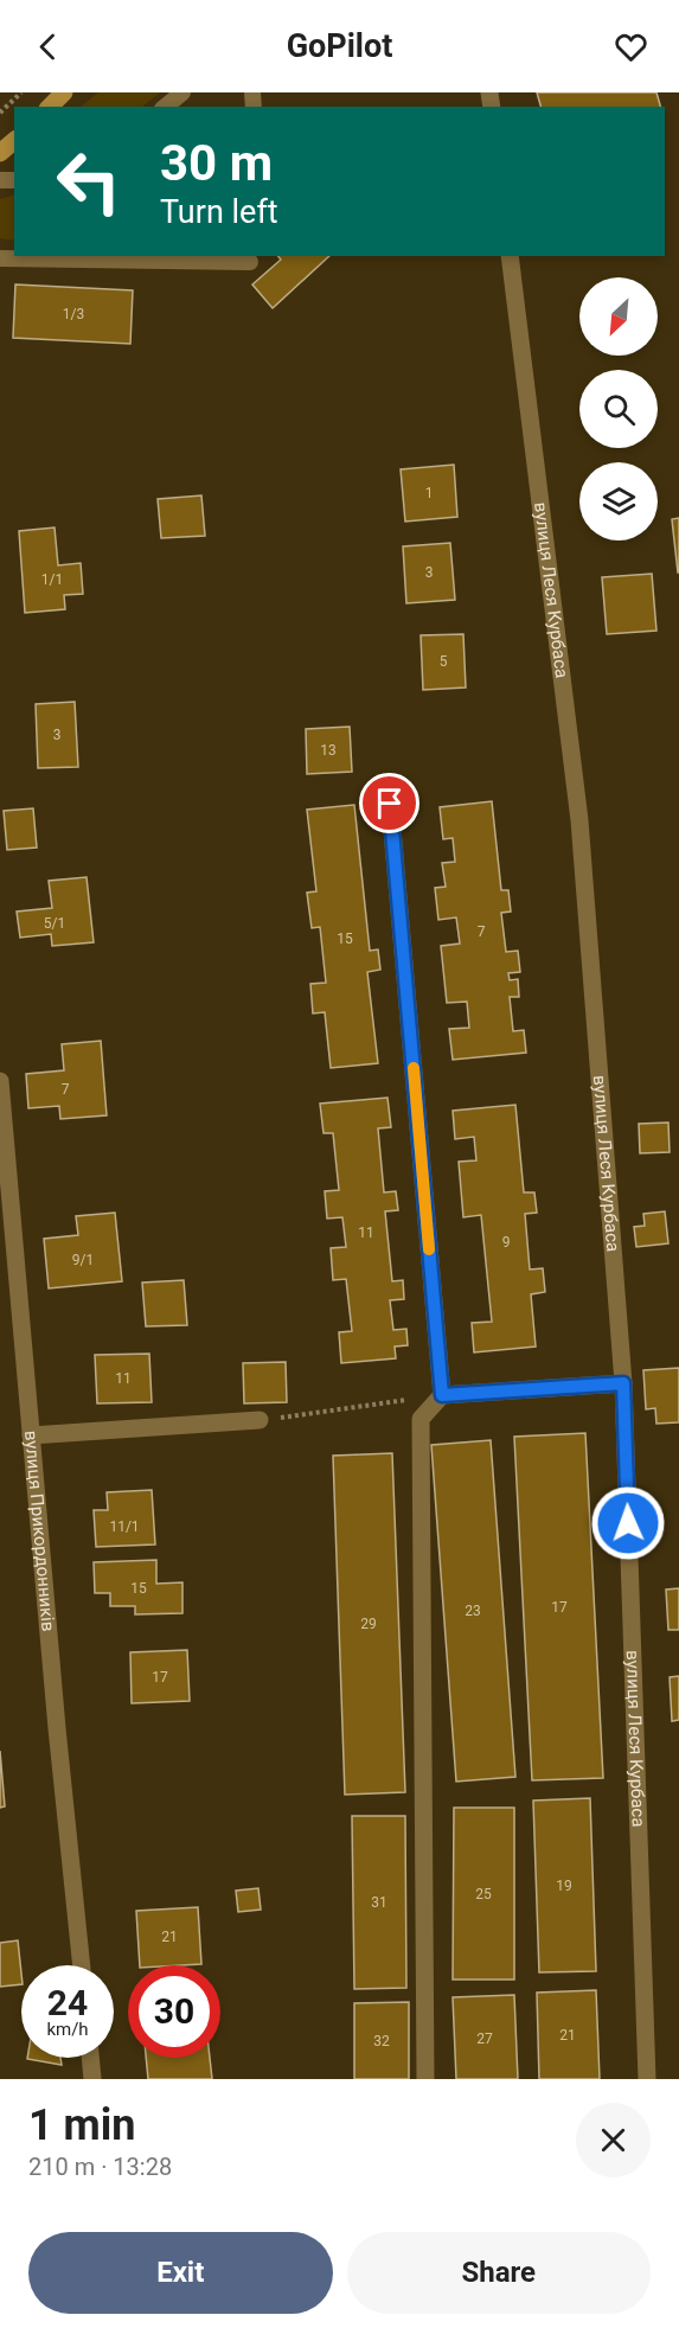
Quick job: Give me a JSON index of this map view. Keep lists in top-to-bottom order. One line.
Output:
{"streets":{"street":["вулиця Леся Курбаса","вулиця Прикордонників"]},"house_numbers":["1/3","1","3","1/1","5","3","13","5/1","7","15","7","11","9","9/1","11","11/1","15","17","23","29","17","19","25","31","21","21","27","32"],"north":"bottom left","page":{"header":"GoPilot","turn":["30 m","Turn left"],"speed":"24 km/h","limit":"30","heading":["1 min","210 m · 13:28"],"buttons":["Exit","Share"]}}
